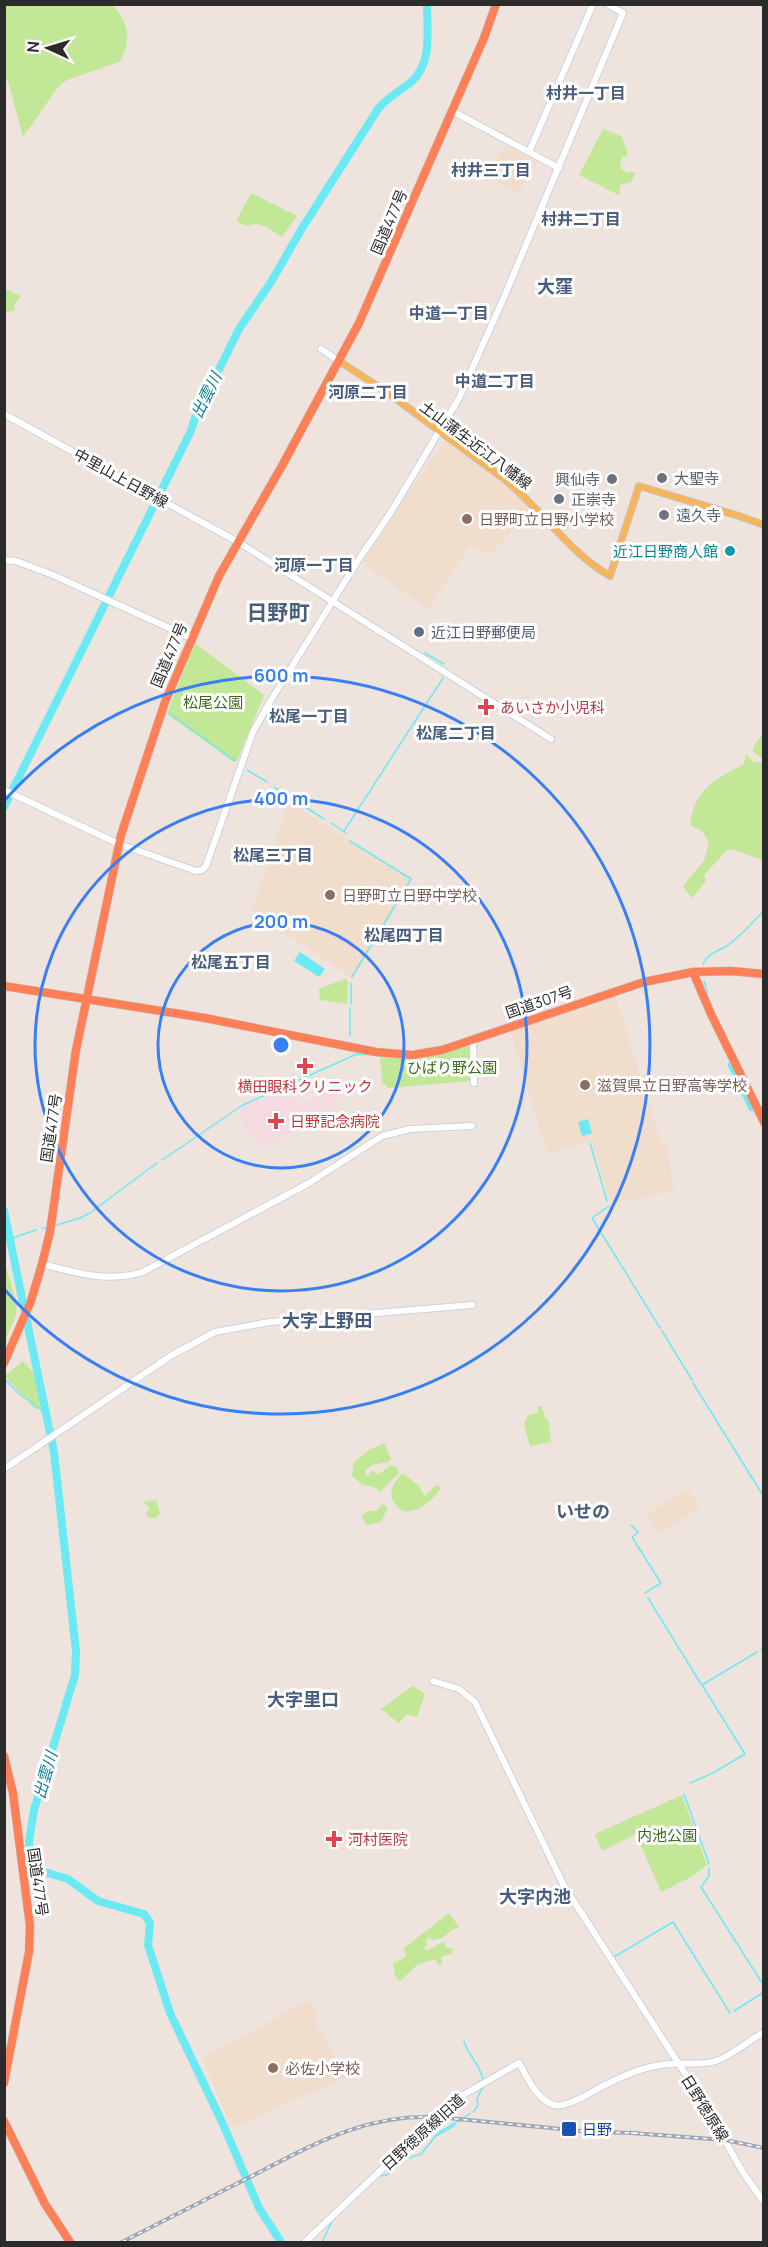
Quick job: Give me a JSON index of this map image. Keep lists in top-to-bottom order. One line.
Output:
{"streets":{"highway":["国道477号","国道307号"],"main road":["土山蒲生近江八幡線"],"street":["中里山上日野線","日野徳原線","日野徳原線旧道"]},"crossings":[["国道477号","土山蒲生近江八幡線"],["国道477号","中里山上日野線"],["国道477号","国道307号"],["日野徳原線","日野徳原線旧道"]],"districts":["村井一丁目","村井三丁目","村井二丁目","大窪","中道一丁目","中道二丁目","河原二丁目","河原一丁目","日野町","松尾一丁目","松尾二丁目","松尾三丁目","松尾四丁目","松尾五丁目","大字上野田","いせの","大字里口","大字内池"],"water":["出雲川"],"parks":["松尾公園","ひばり野公園","内池公園"],"places":{"other":["大聖寺","興仙寺","正崇寺","遠久寺","日野町立日野小学校","近江日野商人館","近江日野郵便局","日野町立日野中学校","滋賀県立日野高等学校","必佐小学校"],"health":["あいさか小児科","横田眼科クリニック","日野記念病院","河村医院"],"transit":["日野"]},"north":"left","rings":["600 m","400 m","200 m"]}
